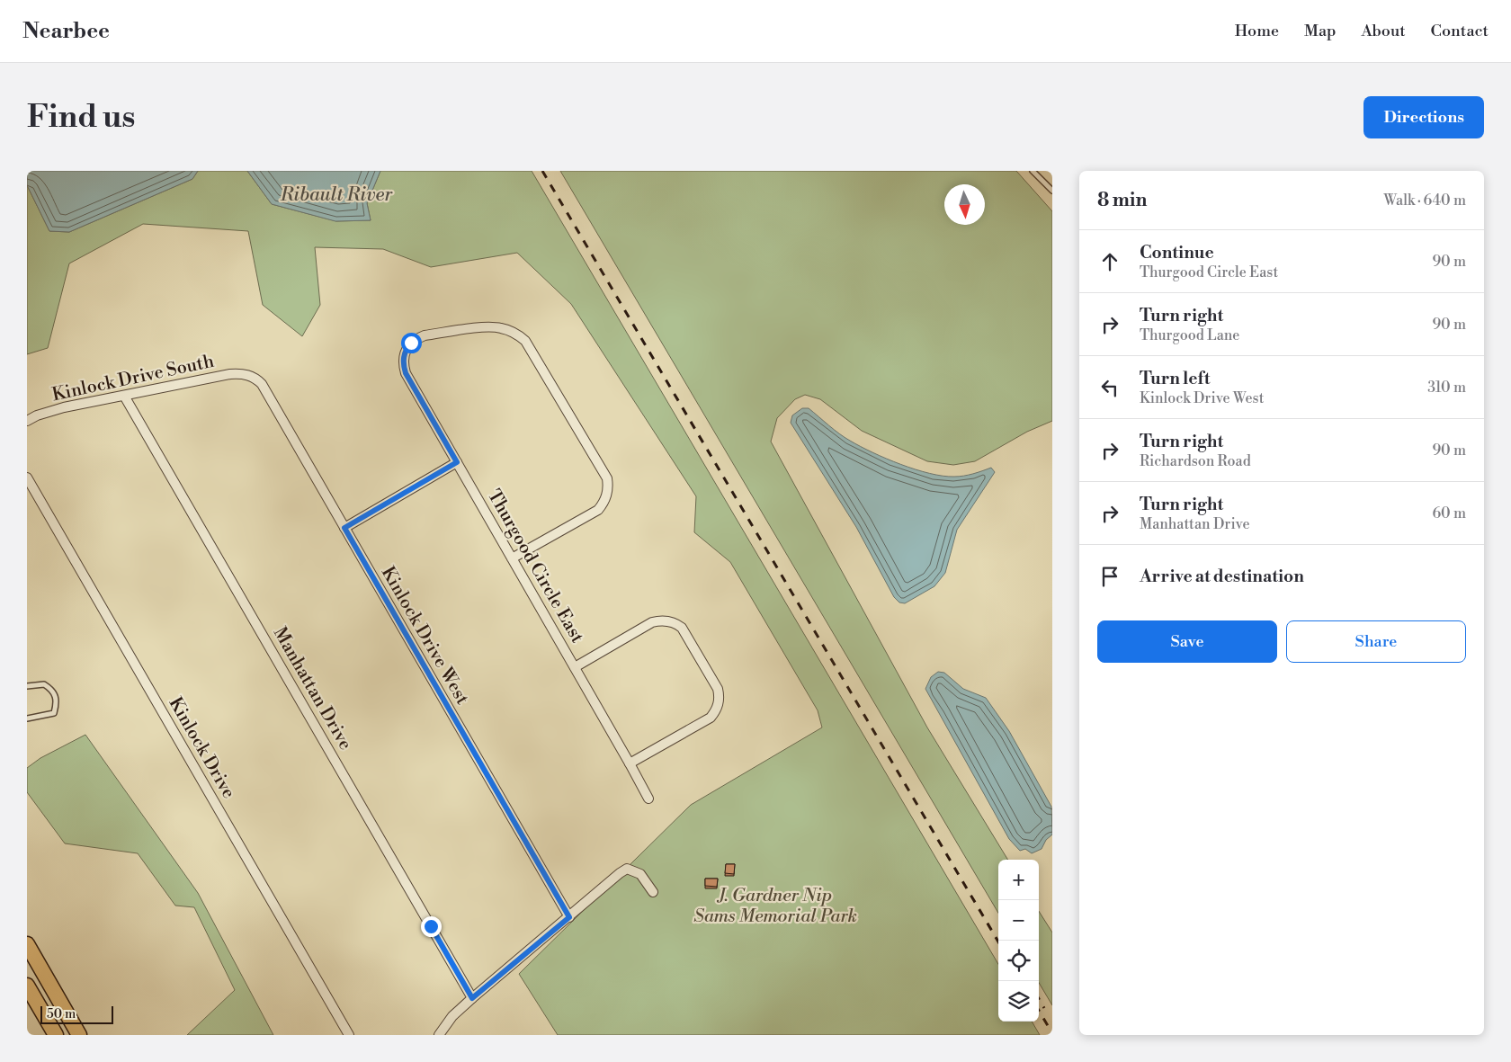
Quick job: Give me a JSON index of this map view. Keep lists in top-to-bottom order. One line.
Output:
{"streets":{"street":["Kinlock Drive South","Thurgood Circle East","Kinlock Drive West","Manhattan Drive","Kinlock Drive"]},"crossings":[["Kinlock Drive South","Kinlock Drive West"],["Kinlock Drive South","Manhattan Drive"]],"water":["Ribault River"],"parks":["J. Gardner Nip Sams Memorial Park"],"scale_bar":"50 m","north":"bottom","page":{"header":"Nearbee","nav":["Home","Map","About","Contact"],"buttons":["Directions",["Save","Share"]],"title":"Find us","heading":["8 min","Walk · 640 m"],"list":[["Continue","Thurgood Circle East","90 m"],["Turn right","Thurgood Lane","90 m"],["Turn left","Kinlock Drive West","310 m"],["Turn right","Richardson Road","90 m"],["Turn right","Manhattan Drive","60 m"],"Arrive at destination"],"map_buttons":["+","−"],"scale":"50 m"}}
